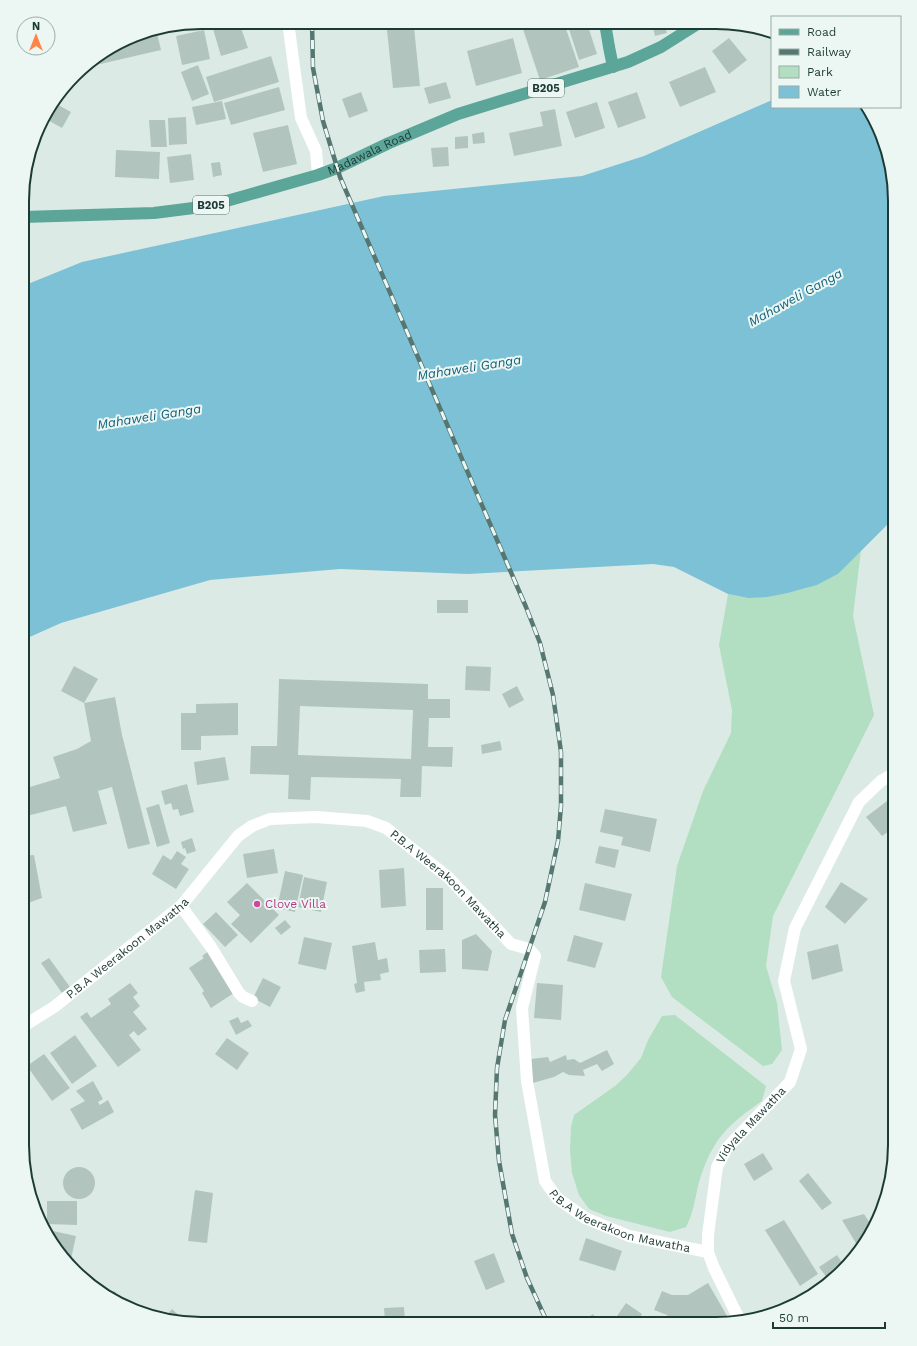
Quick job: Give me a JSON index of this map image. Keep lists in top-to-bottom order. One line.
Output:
{"streets":{"main road":["B205","Madawala Road"],"street":["P.B.A Weerakoon Mawatha","Vidyala Mawatha"]},"crossings":[["P.B.A Weerakoon Mawatha","Vidyala Mawatha"]],"water":["Mahaweli Ganga"],"places":["Clove Villa"],"legend":["Road","Railway","Park","Water"],"scale_bar":"50 m","north":"top"}
